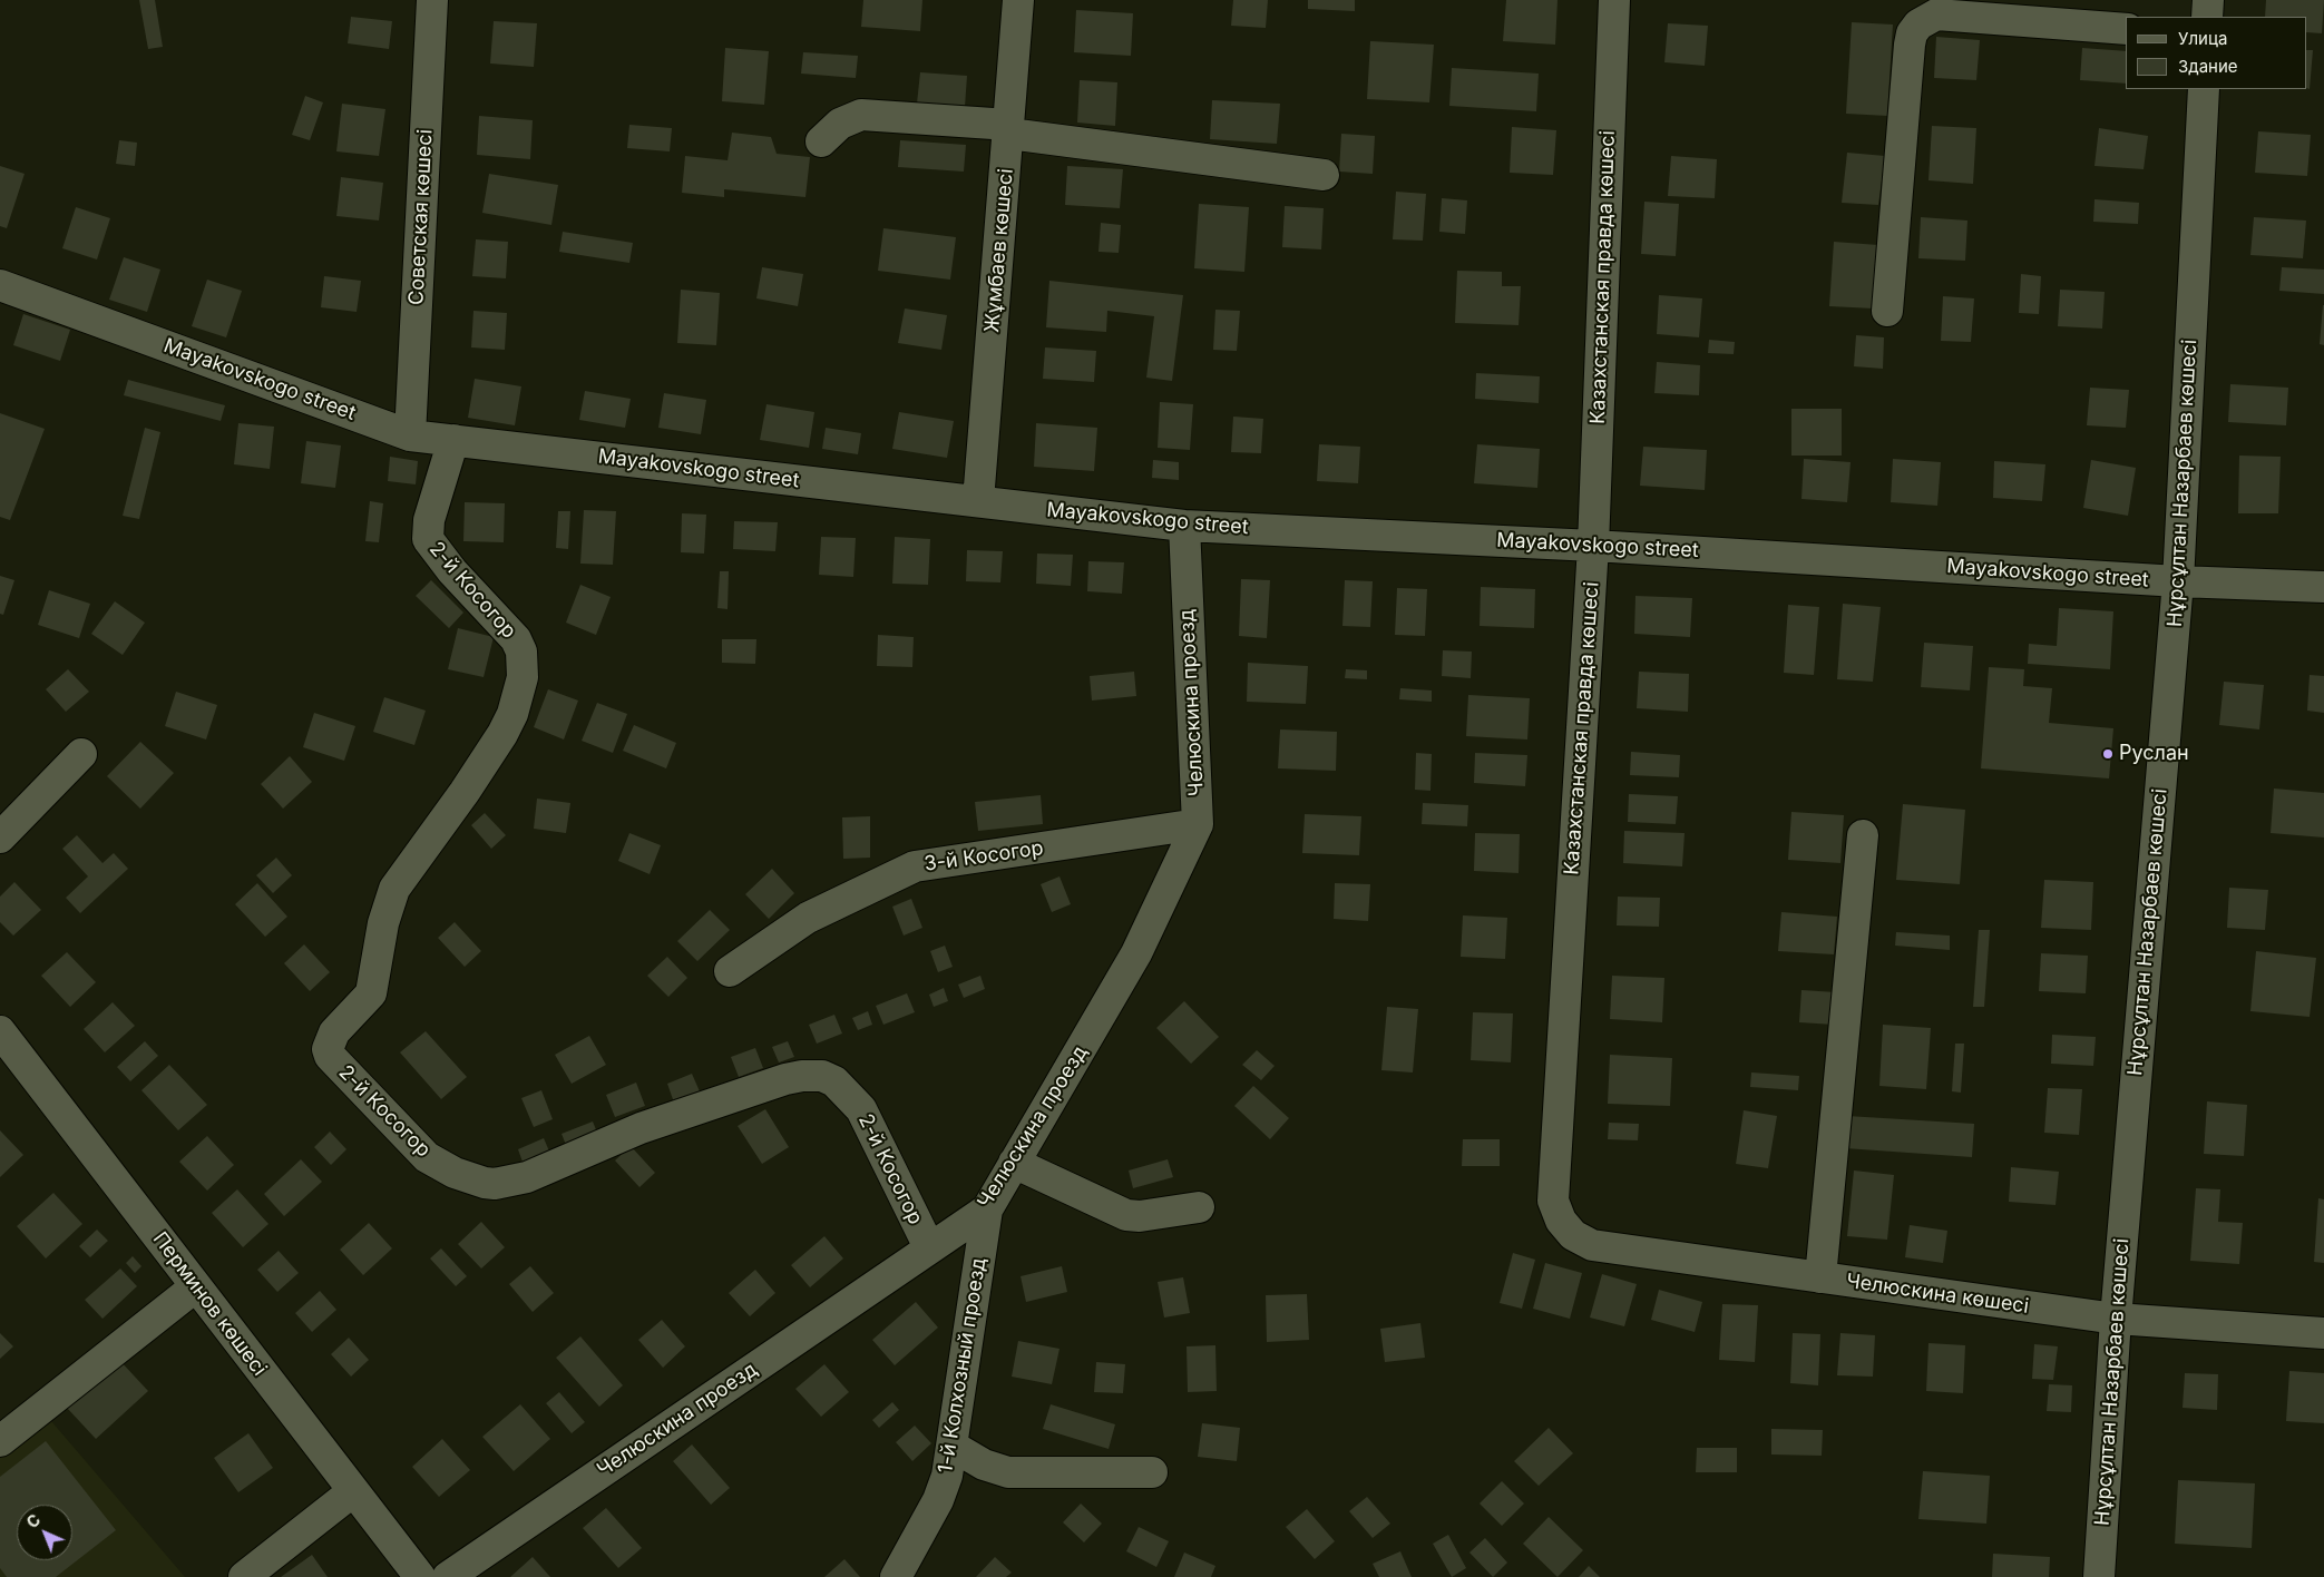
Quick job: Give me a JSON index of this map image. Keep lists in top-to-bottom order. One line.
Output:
{"streets":{"street":["Советская көшесі","Жұмбаев көшесі","Казахстанская правда көшесі","Mayakovskogo street","Нұрсұлтан Назарбаев көшесі","2-й Косогор","Челюскина проезд","3-й Косогор","Челюскина көшесі","Перминов көшесі","1-й Колхозный проезд"]},"crossings":[["Советская көшесі","Mayakovskogo street"],["Жұмбаев көшесі","Mayakovskogo street"],["Казахстанская правда көшесі","Mayakovskogo street"],["Казахстанская правда көшесі","Челюскина көшесі"],["Mayakovskogo street","Нұрсұлтан Назарбаев көшесі"],["Mayakovskogo street","2-й Косогор"],["Mayakovskogo street","Челюскина проезд"],["Нұрсұлтан Назарбаев көшесі","Челюскина көшесі"],["2-й Косогор","Челюскина проезд"],["Челюскина проезд","3-й Косогор"],["Челюскина проезд","1-й Колхозный проезд"]],"places":["Руслан"],"legend":["Улица","Здание"],"north":"top left"}
